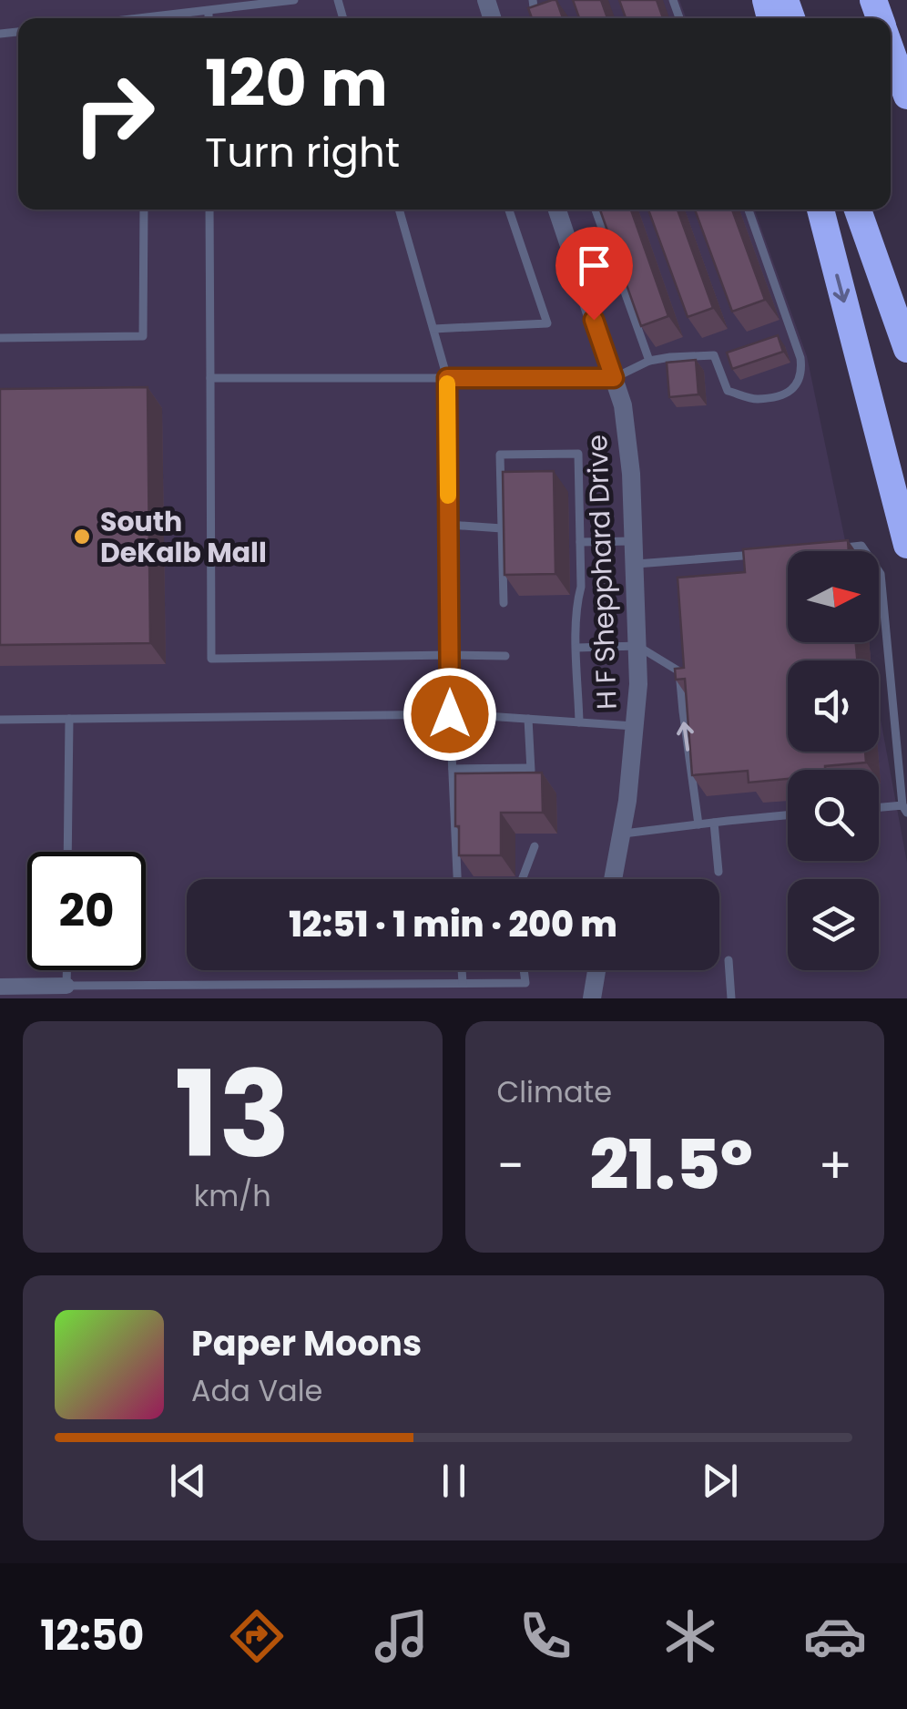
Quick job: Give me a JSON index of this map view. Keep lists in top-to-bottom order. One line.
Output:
{"streets":{"street":["H F Shepphard Drive"]},"places":["South DeKalb Mall"],"north":"right","page":{"turn":["120 m","Turn right"],"limit":"20","trip":"12:51 · 1 min · 200 m","tile":[["13","km/h"],"Climate"],"heat":["−","21.5°","+"],"song":["Paper Moons","Ada Vale"],"tabs":"12:50"}}
